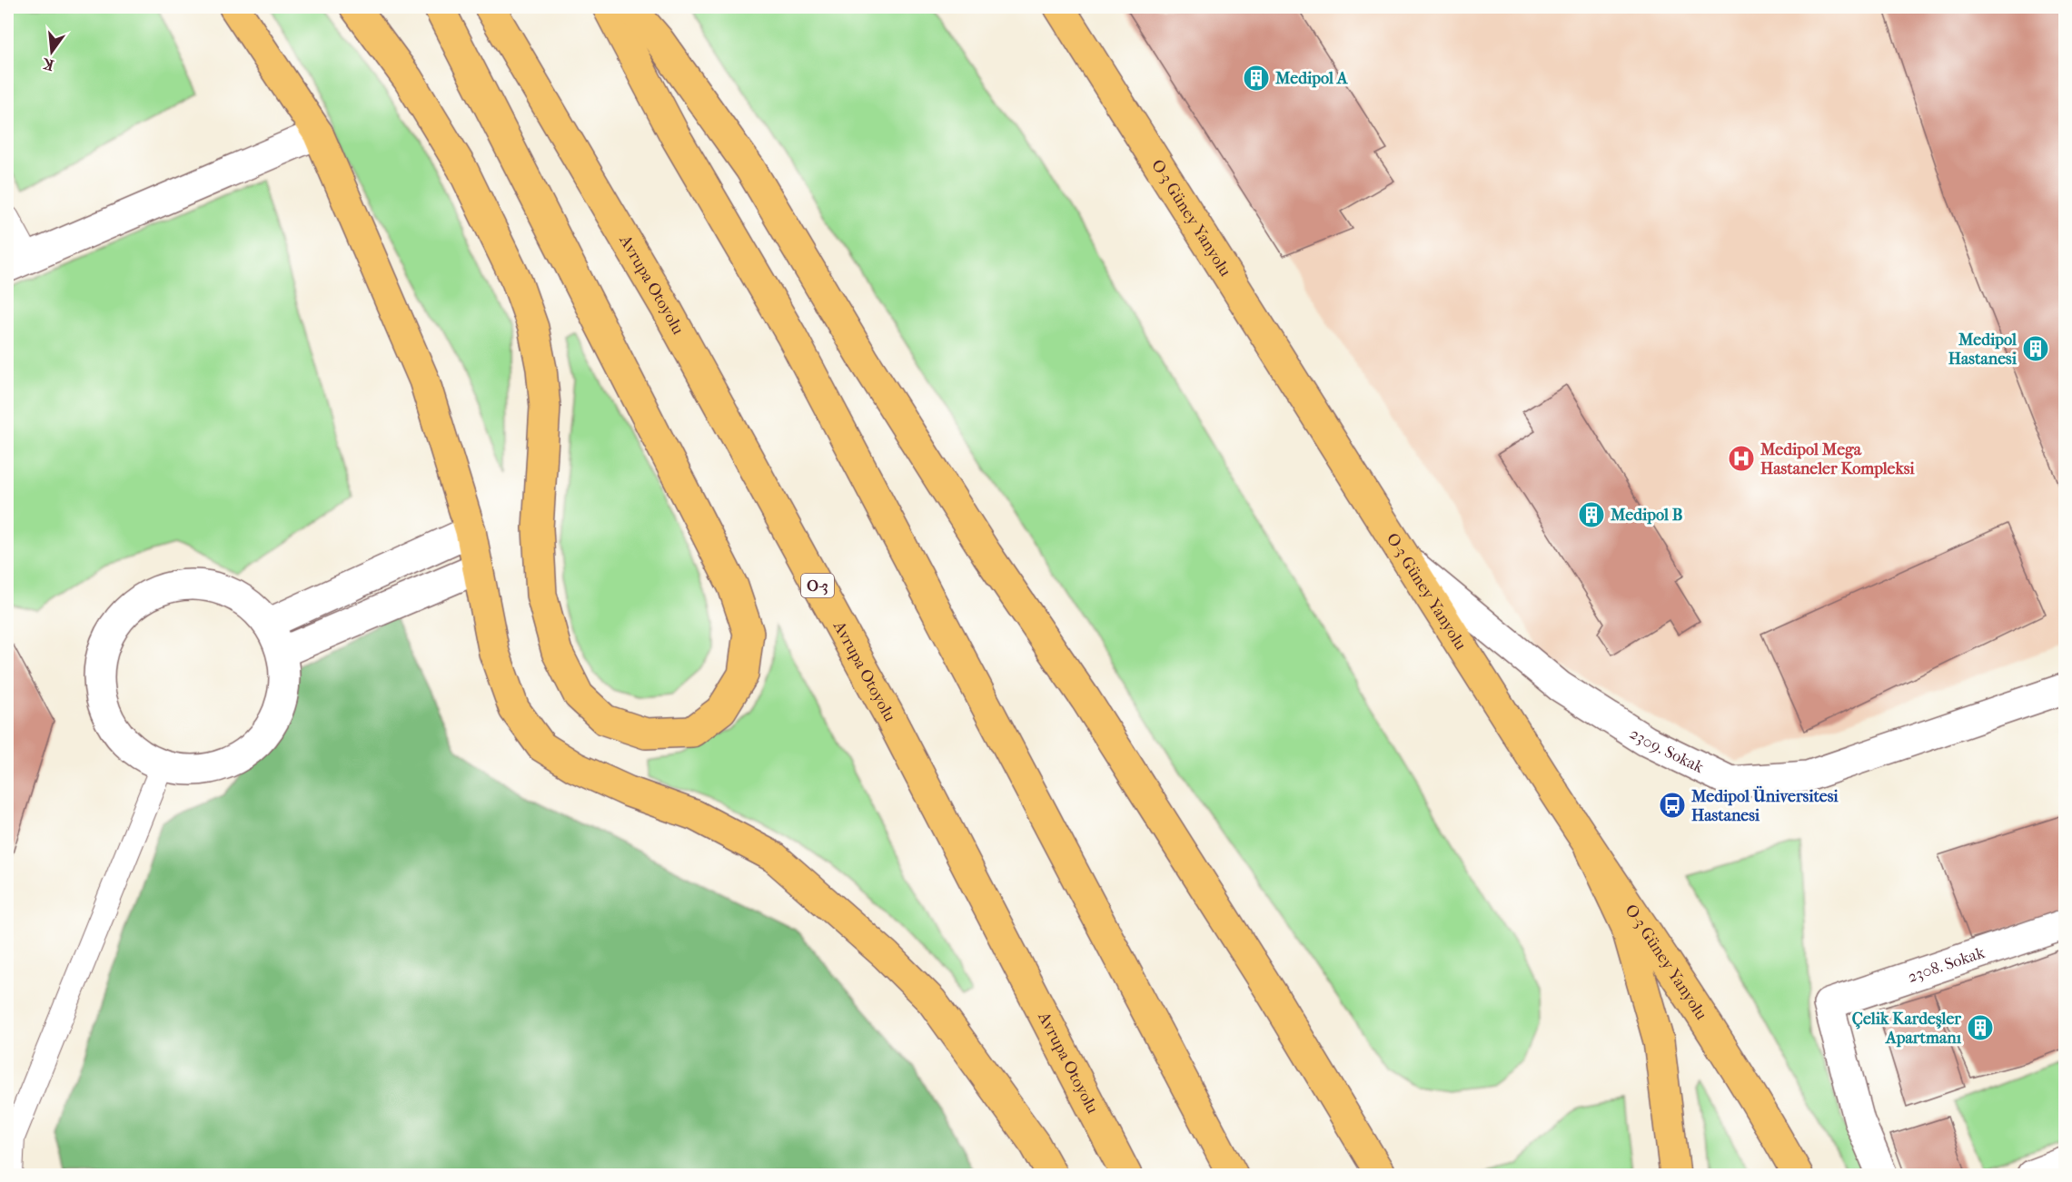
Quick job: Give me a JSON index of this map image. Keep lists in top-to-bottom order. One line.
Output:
{"streets":{"main road":["O-3 Güney Yanyolu","Avrupa Otoyolu","O-3"],"street":["2309. Sokak","2308. Sokak"]},"crossings":[["O-3 Güney Yanyolu","2309. Sokak"]],"places":{"building":["Medipol A","Medipol Hastanesi","Medipol B","Çelik Kardeşler Apartmanı"],"hospital":["Medipol Mega Hastaneler Kompleksi"],"bus stop":["Medipol Üniversitesi Hastanesi"]},"north":"bottom"}
